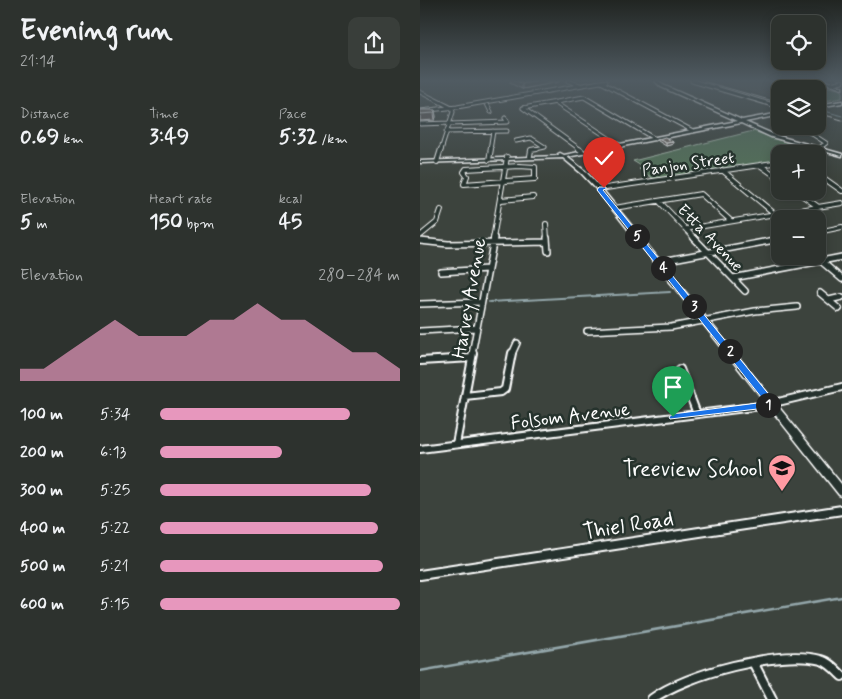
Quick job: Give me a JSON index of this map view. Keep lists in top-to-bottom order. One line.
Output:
{"streets":{"street":["Panjon Street","Etta Avenue","Harvey Avenue","Folsom Avenue","Thiel Road"]},"crossings":[["Harvey Avenue","Folsom Avenue"]],"places":{"school or university":["Treeview School"]},"page":{"heading":["Evening run","21:14"],"map_buttons":["+","−"],"stats":[["Distance","0.69 km"],["Time","3:49"],["Pace","5:32 /km"],["Elevation","5 m"],["Heart rate","150 bpm"],["kcal","45"]],"pins":["5","4","3","2","1"],"chart":["Elevation","280–284 m"],"list":[{"name":"100 m","note":"5:34"},{"name":"200 m","note":"6:13"},{"name":"300 m","note":"5:25"},{"name":"400 m","note":"5:22"},{"name":"500 m","note":"5:21"},{"name":"600 m","note":"5:15"}]}}
